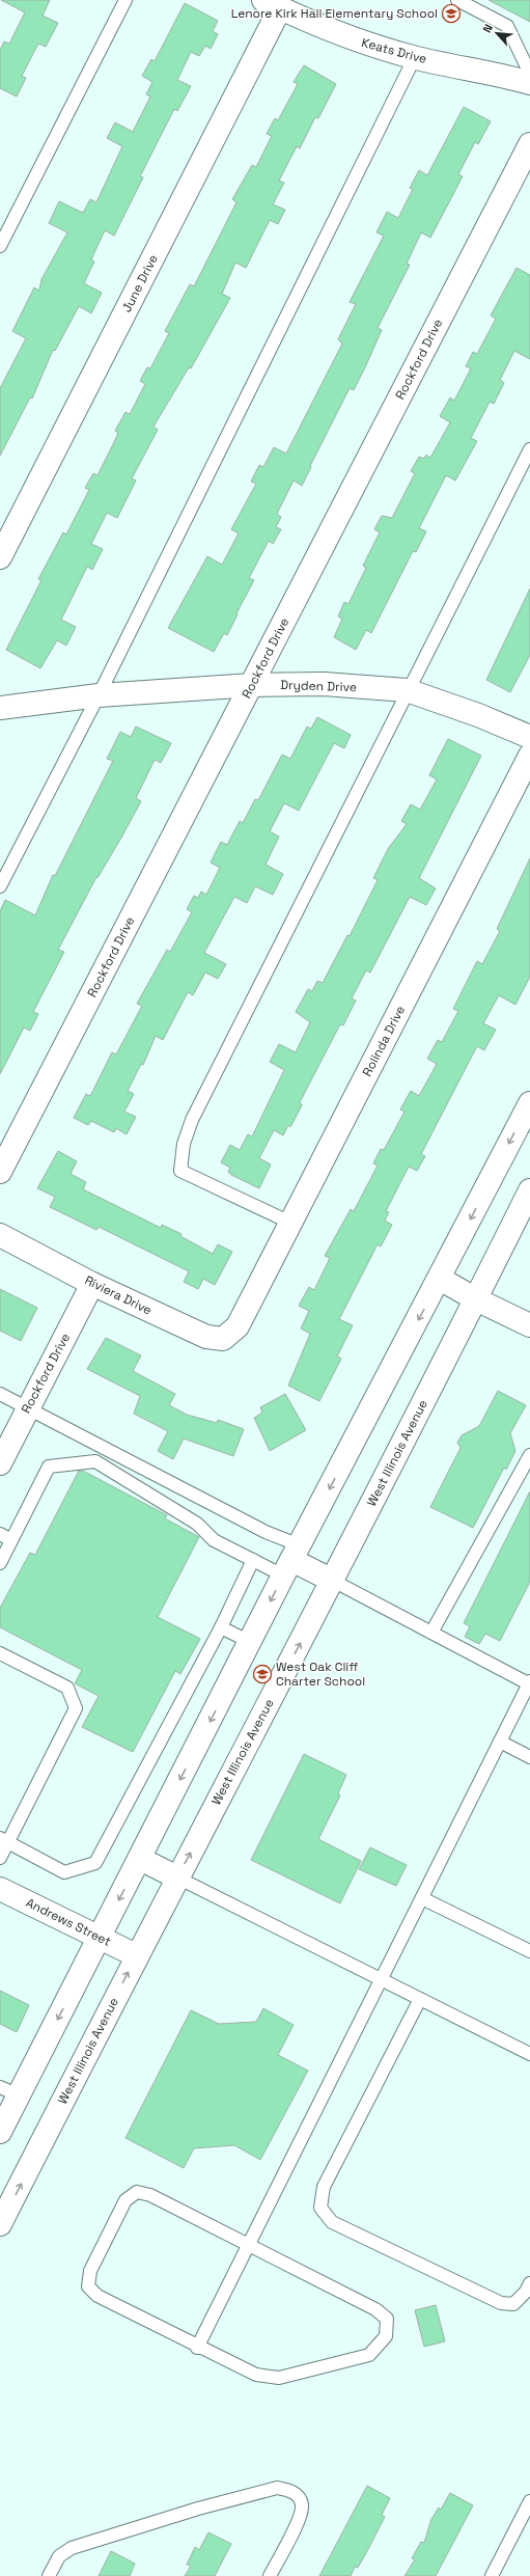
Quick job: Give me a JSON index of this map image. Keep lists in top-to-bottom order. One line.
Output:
{"streets":{"street":["Keats Drive","June Drive","Rockford Drive","Dryden Drive","Rolinda Drive","Riviera Drive","West Illinois Avenue","Andrews Street"]},"crossings":[["Keats Drive","June Drive"],["Rockford Drive","Dryden Drive"],["Rockford Drive","Riviera Drive"],["Rolinda Drive","Riviera Drive"],["West Illinois Avenue","Andrews Street"]],"places":{"school or university":["Lenore Kirk Hall Elementary School","West Oak Cliff Charter School"]},"north":"top left"}
